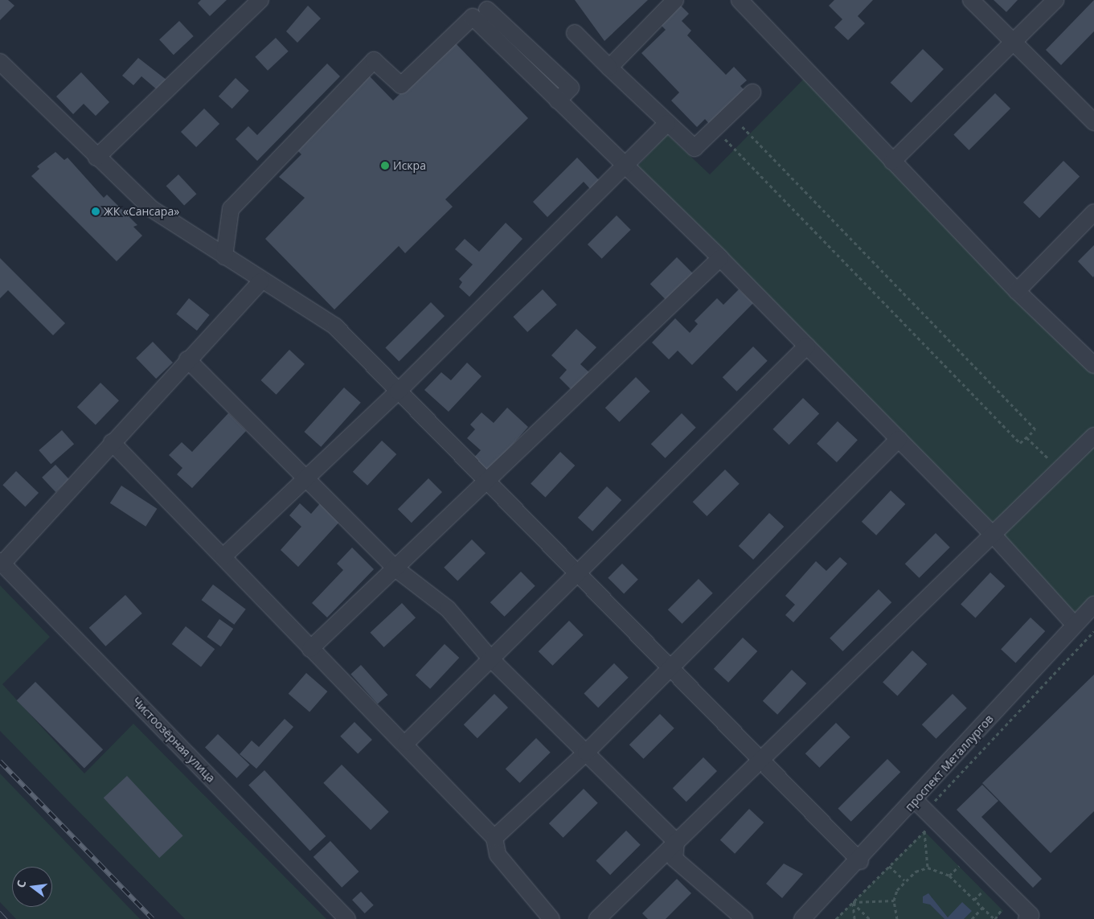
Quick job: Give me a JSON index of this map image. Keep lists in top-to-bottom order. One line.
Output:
{"streets":{"street":["Чистоозёрная улица","проспект Металлургов"]},"places":["Искра","ЖК «Сансара»"],"north":"left"}
